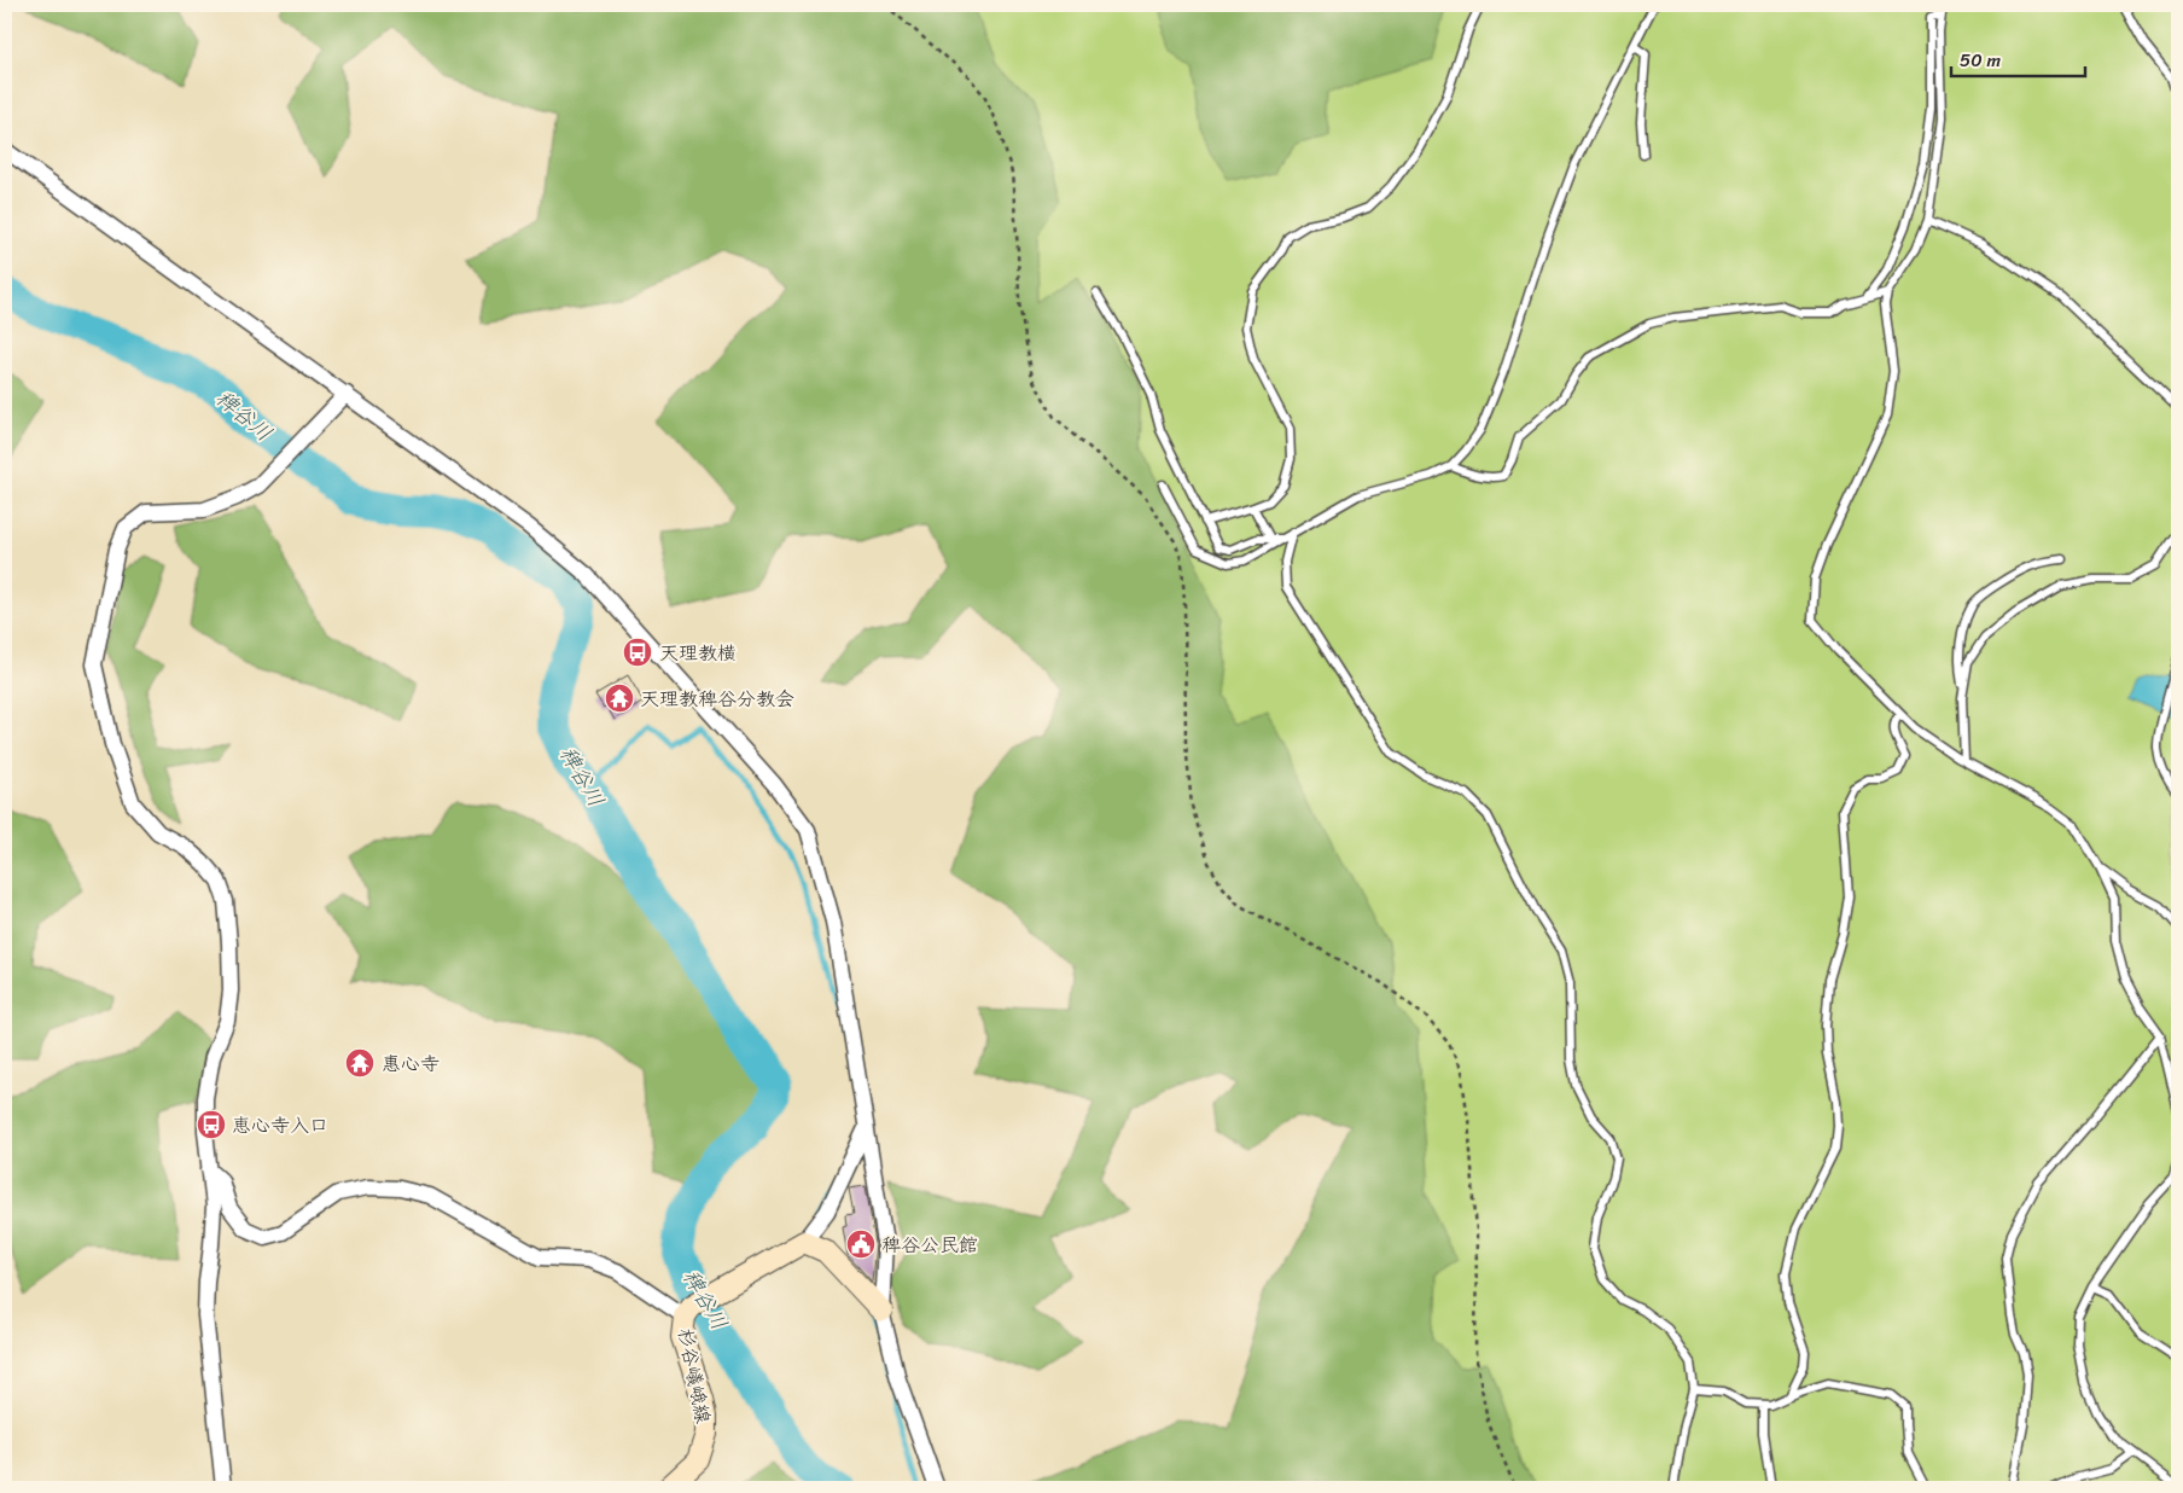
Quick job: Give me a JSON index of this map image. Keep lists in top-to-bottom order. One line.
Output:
{"streets":{"main road":["杉谷嶬峨線"]},"water":["稗谷川"],"places":{"bus stop":["天理教横","恵心寺入口"],"temple":["天理教稗谷分教会","惠心寺"],"public building":["稗谷公民館"]},"scale_bar":"50 m"}
